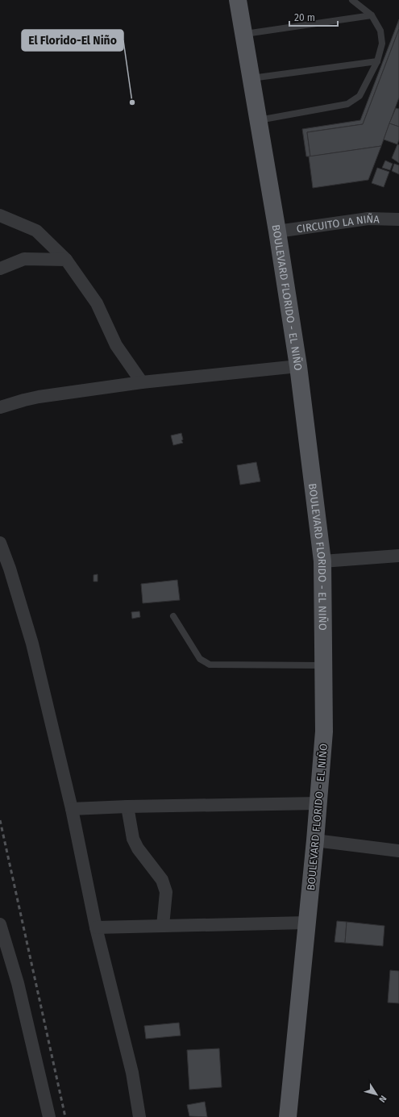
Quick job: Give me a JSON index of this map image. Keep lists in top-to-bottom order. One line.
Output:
{"streets":{"main road":["BOULEVARD FLORIDO - EL NIÑO"],"street":["CIRCUITO LA NIÑA"]},"crossings":[["CIRCUITO LA NIÑA","BOULEVARD FLORIDO - EL NIÑO"]],"places":["El Florido-El Niño"],"scale_bar":"20 m","north":"bottom right"}
